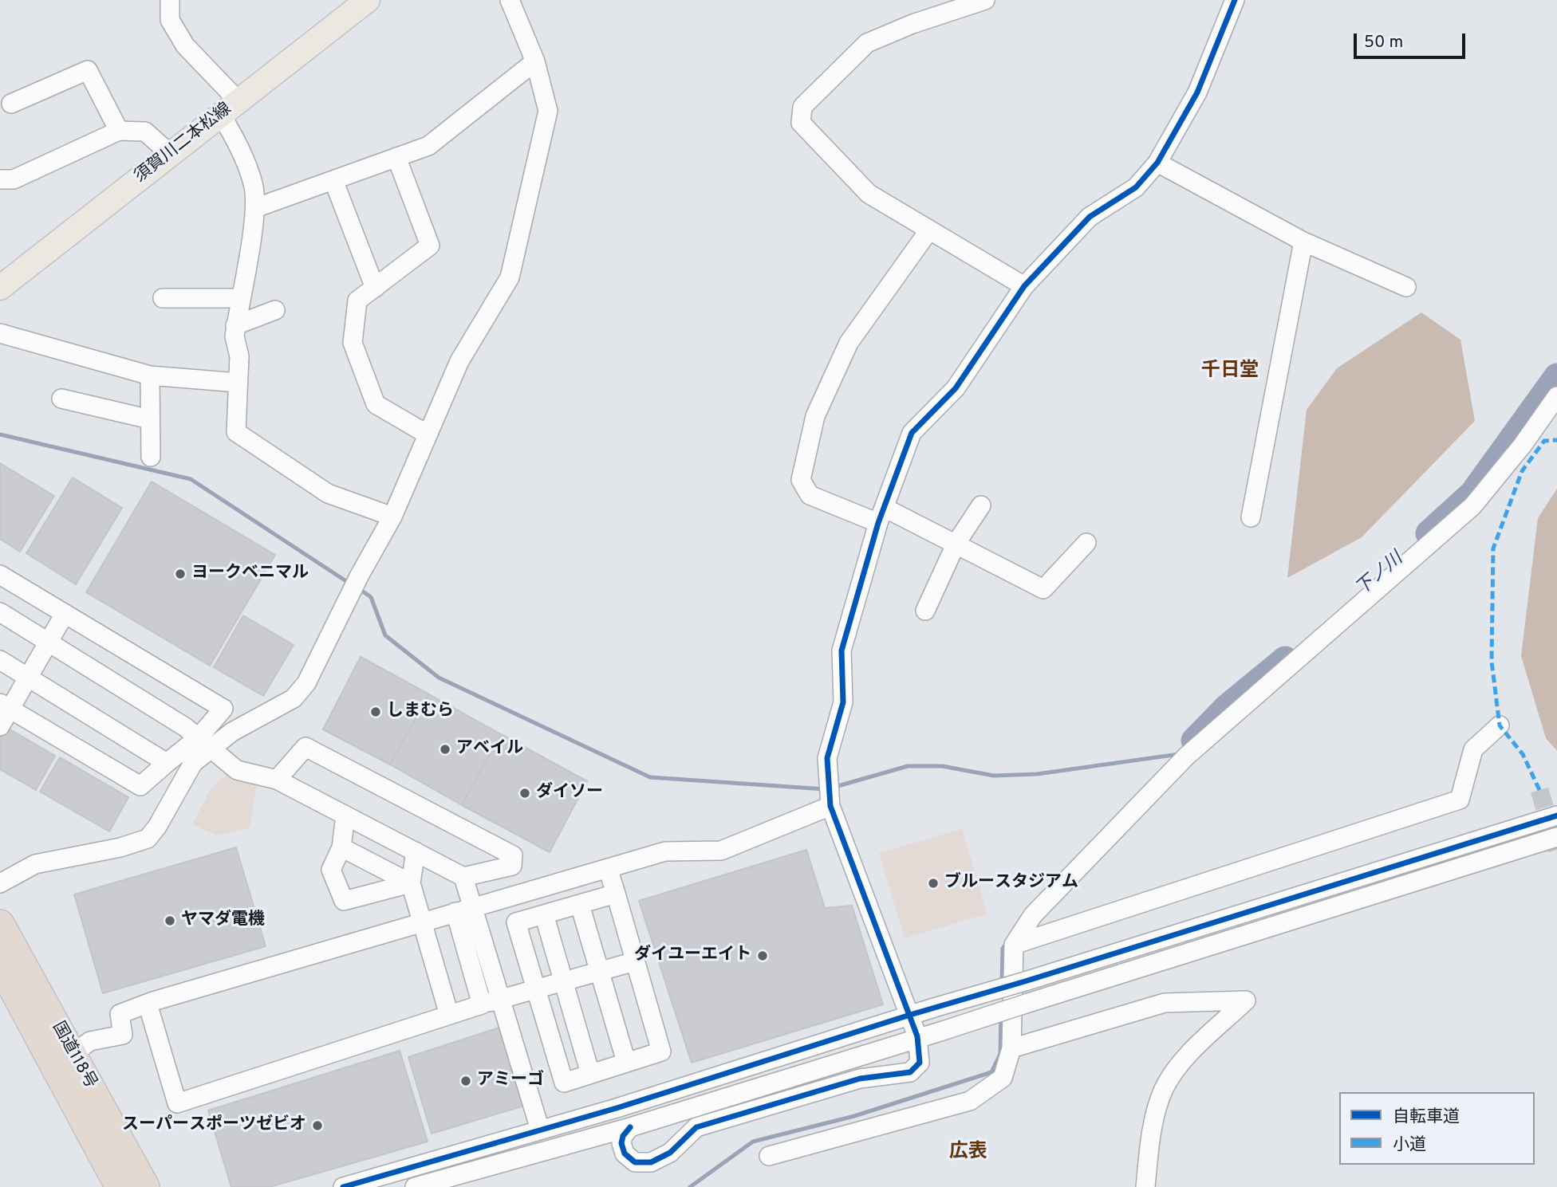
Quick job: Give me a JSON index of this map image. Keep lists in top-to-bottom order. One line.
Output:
{"streets":{"highway":["国道118号"],"main road":["須賀川二本松線"]},"districts":["千日堂","広表"],"water":["下ノ川"],"places":["ヨークベニマル","しまむら","アベイル","ダイソー","ブルースタジアム","ヤマダ電機","ダイユーエイト","アミーゴ","スーパースポーツゼビオ"],"legend":["自転車道","小道"],"scale_bar":"50 m"}
